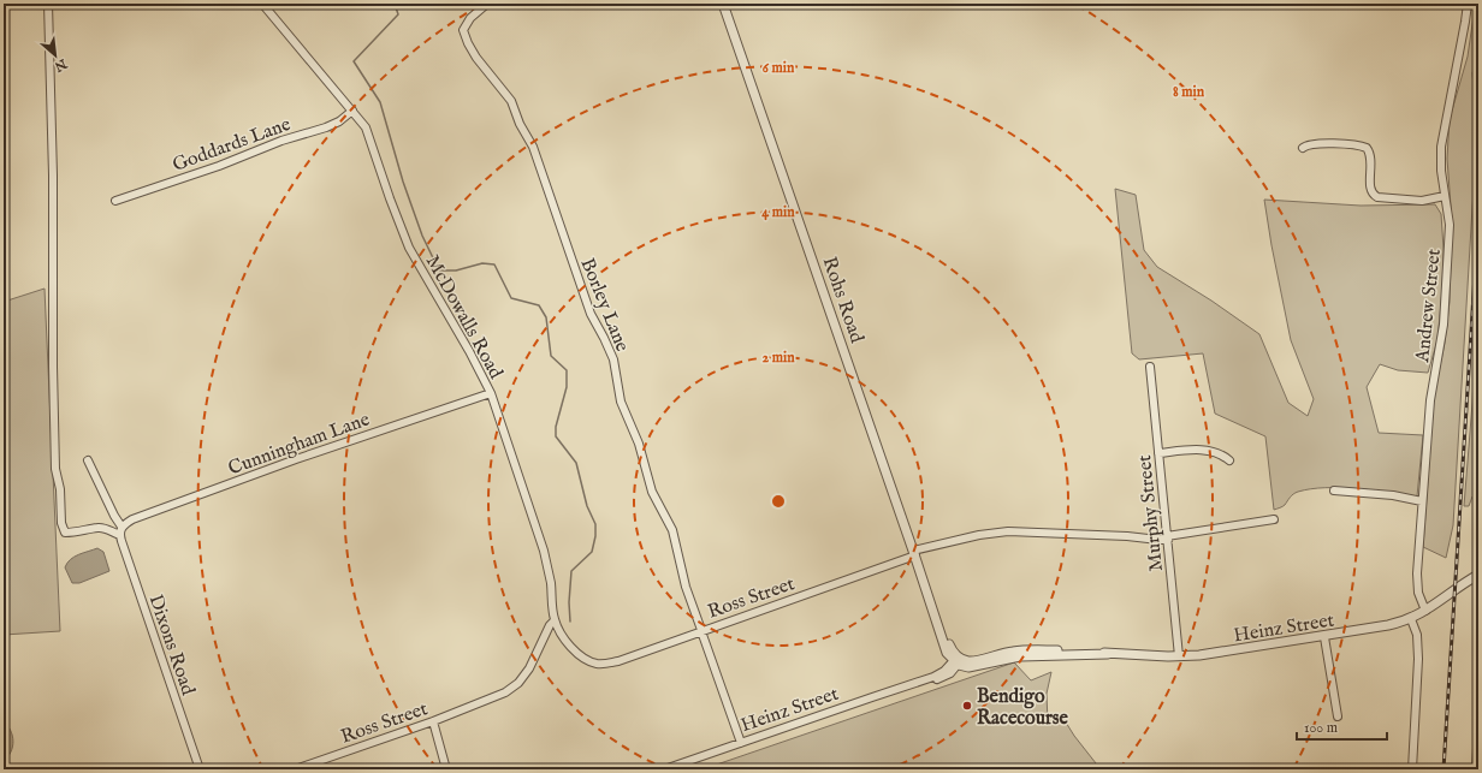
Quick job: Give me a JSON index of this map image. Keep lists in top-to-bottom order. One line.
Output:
{"streets":{"street":["Goddards Lane","Rohs Road","Borley Lane","Andrew Street","McDowalls Road","Cunningham Lane","Murphy Street","Ross Street","Heinz Street","Dixons Road"]},"crossings":[["Goddards Lane","McDowalls Road"],["Rohs Road","Ross Street"],["Rohs Road","Heinz Street"],["Borley Lane","Ross Street"],["Borley Lane","Heinz Street"],["Andrew Street","Heinz Street"],["McDowalls Road","Cunningham Lane"],["McDowalls Road","Ross Street"],["Cunningham Lane","Dixons Road"],["Murphy Street","Ross Street"],["Murphy Street","Heinz Street"]],"places":["Bendigo Racecourse"],"scale_bar":"100 m","north":"bottom right","rings":["6 min","8 min","4 min","2 min"]}
